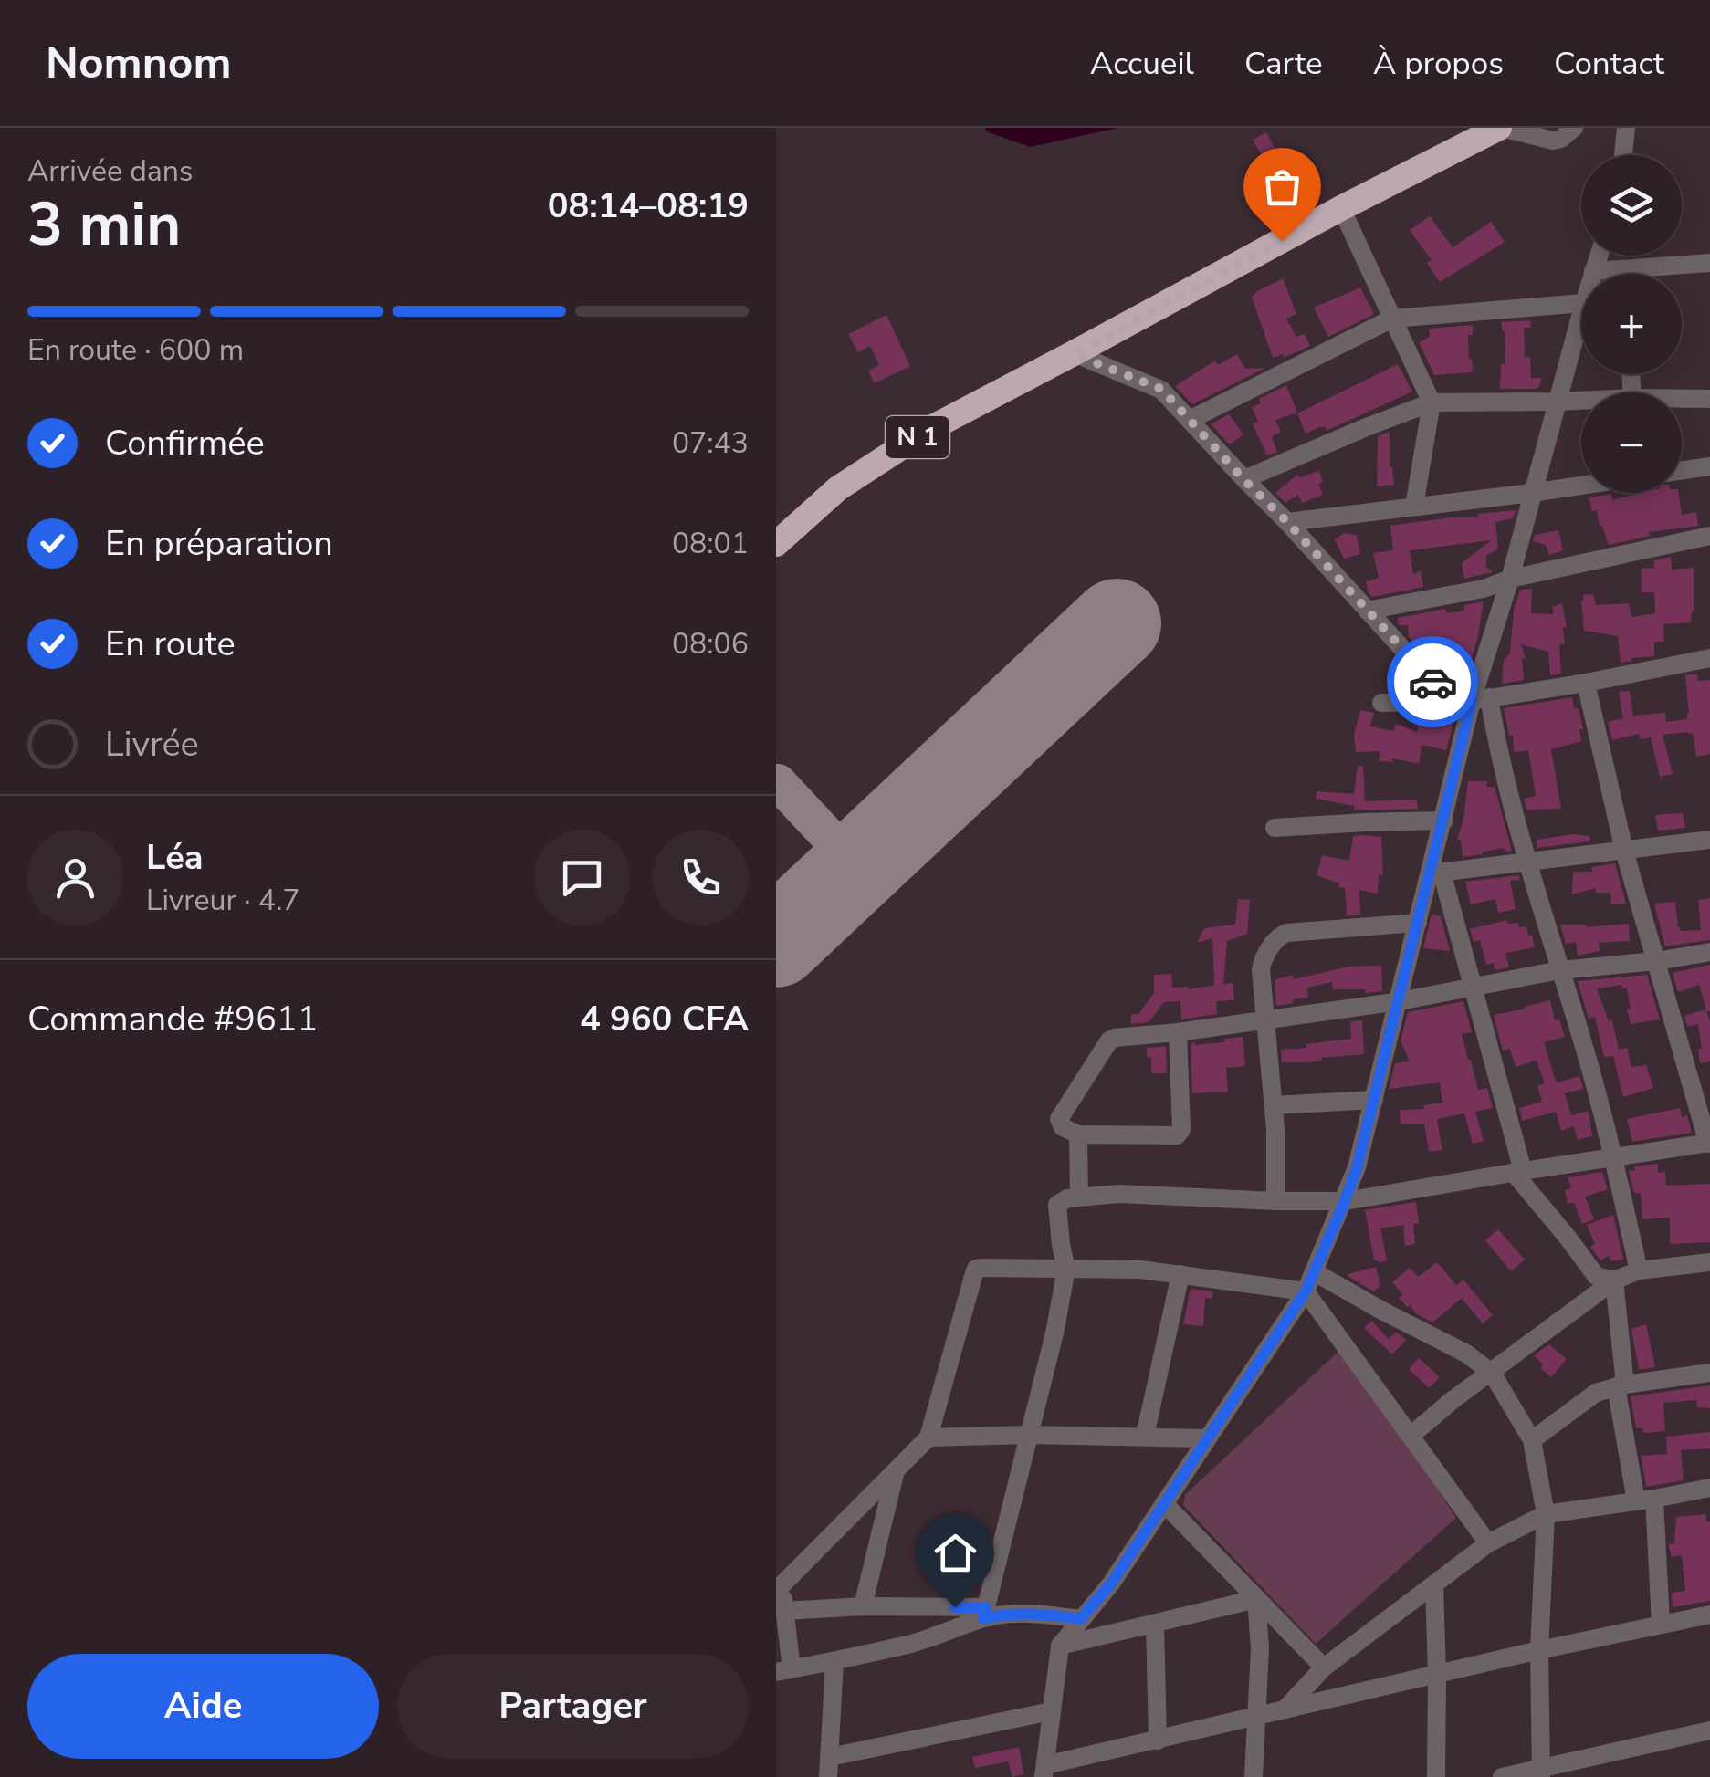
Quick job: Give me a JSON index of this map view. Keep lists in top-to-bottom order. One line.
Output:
{"streets":{"highway":["N 1"]},"page":{"header":"Nomnom","nav":["Accueil","Carte","À propos","Contact"],"heading":["3 min","Arrivée dans","08:14–08:19"],"panel":["Léa","Livreur · 4.7","Commande #9611","4 960 CFA"],"map_buttons":["+","−"],"bar":"En route · 600 m","list":[["Confirmée","07:43"],["En préparation","08:01"],["En route","08:06"],"Livrée"],"buttons":["Aide","Partager"]}}
